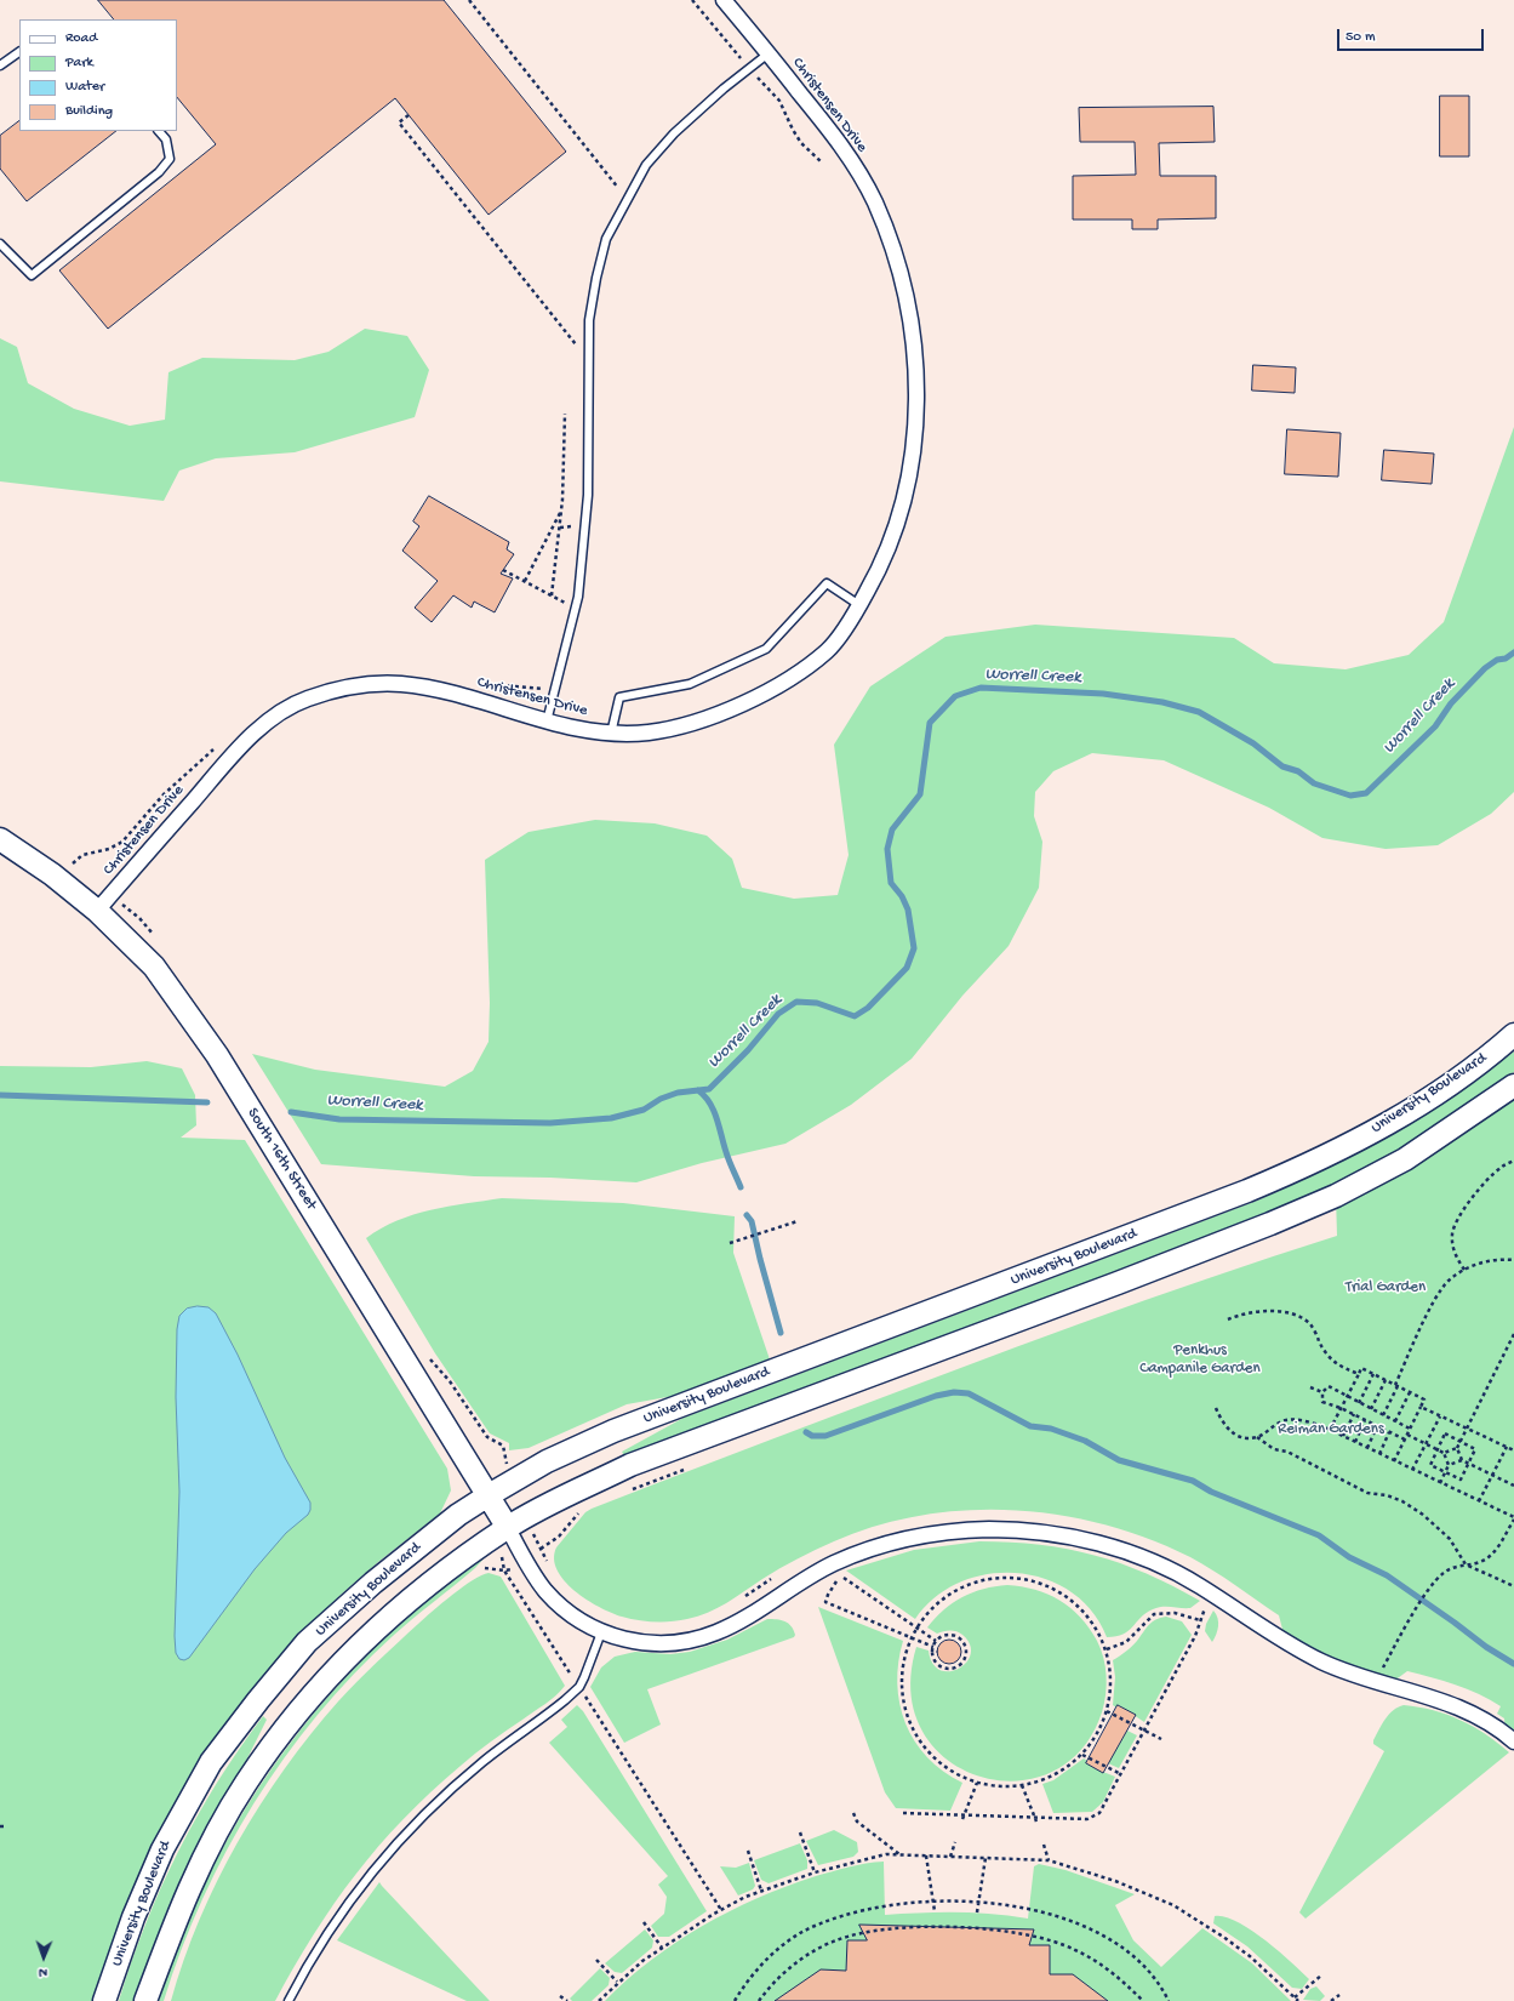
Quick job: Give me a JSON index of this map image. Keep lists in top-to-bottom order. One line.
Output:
{"streets":{"main road":["University Boulevard","South 16th Street"],"street":["Christensen Drive"]},"crossings":[["Christensen Drive","South 16th Street"],["University Boulevard","South 16th Street"]],"water":["Worrell Creek"],"parks":["Trial Garden","Penkhus Campanile Garden","Reiman Gardens"],"legend":["Road","Park","Water","Building"],"scale_bar":"50 m","north":"bottom"}
